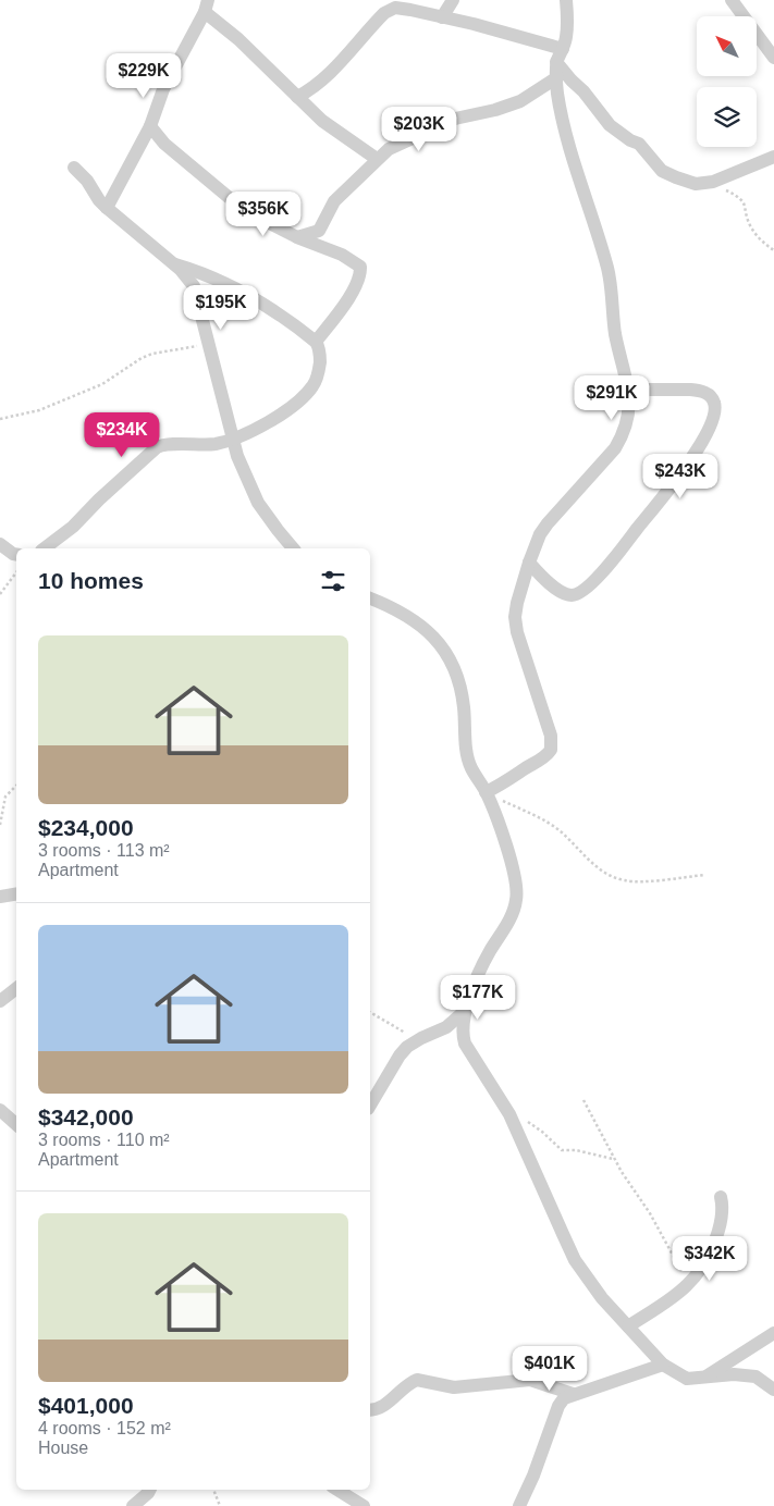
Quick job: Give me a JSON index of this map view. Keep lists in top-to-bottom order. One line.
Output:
{"north":"top left","page":{"price":["$229K","$203K","$356K","$195K","$291K","$234K","$243K","$177K","$342K","$401K"],"heading":"10 homes","list":[{"name":"$234,000","note":"3 rooms · 113 m² · Apartment"},{"name":"$342,000","note":"3 rooms · 110 m² · Apartment"},{"name":"$401,000","note":"4 rooms · 152 m² · House"}]}}
